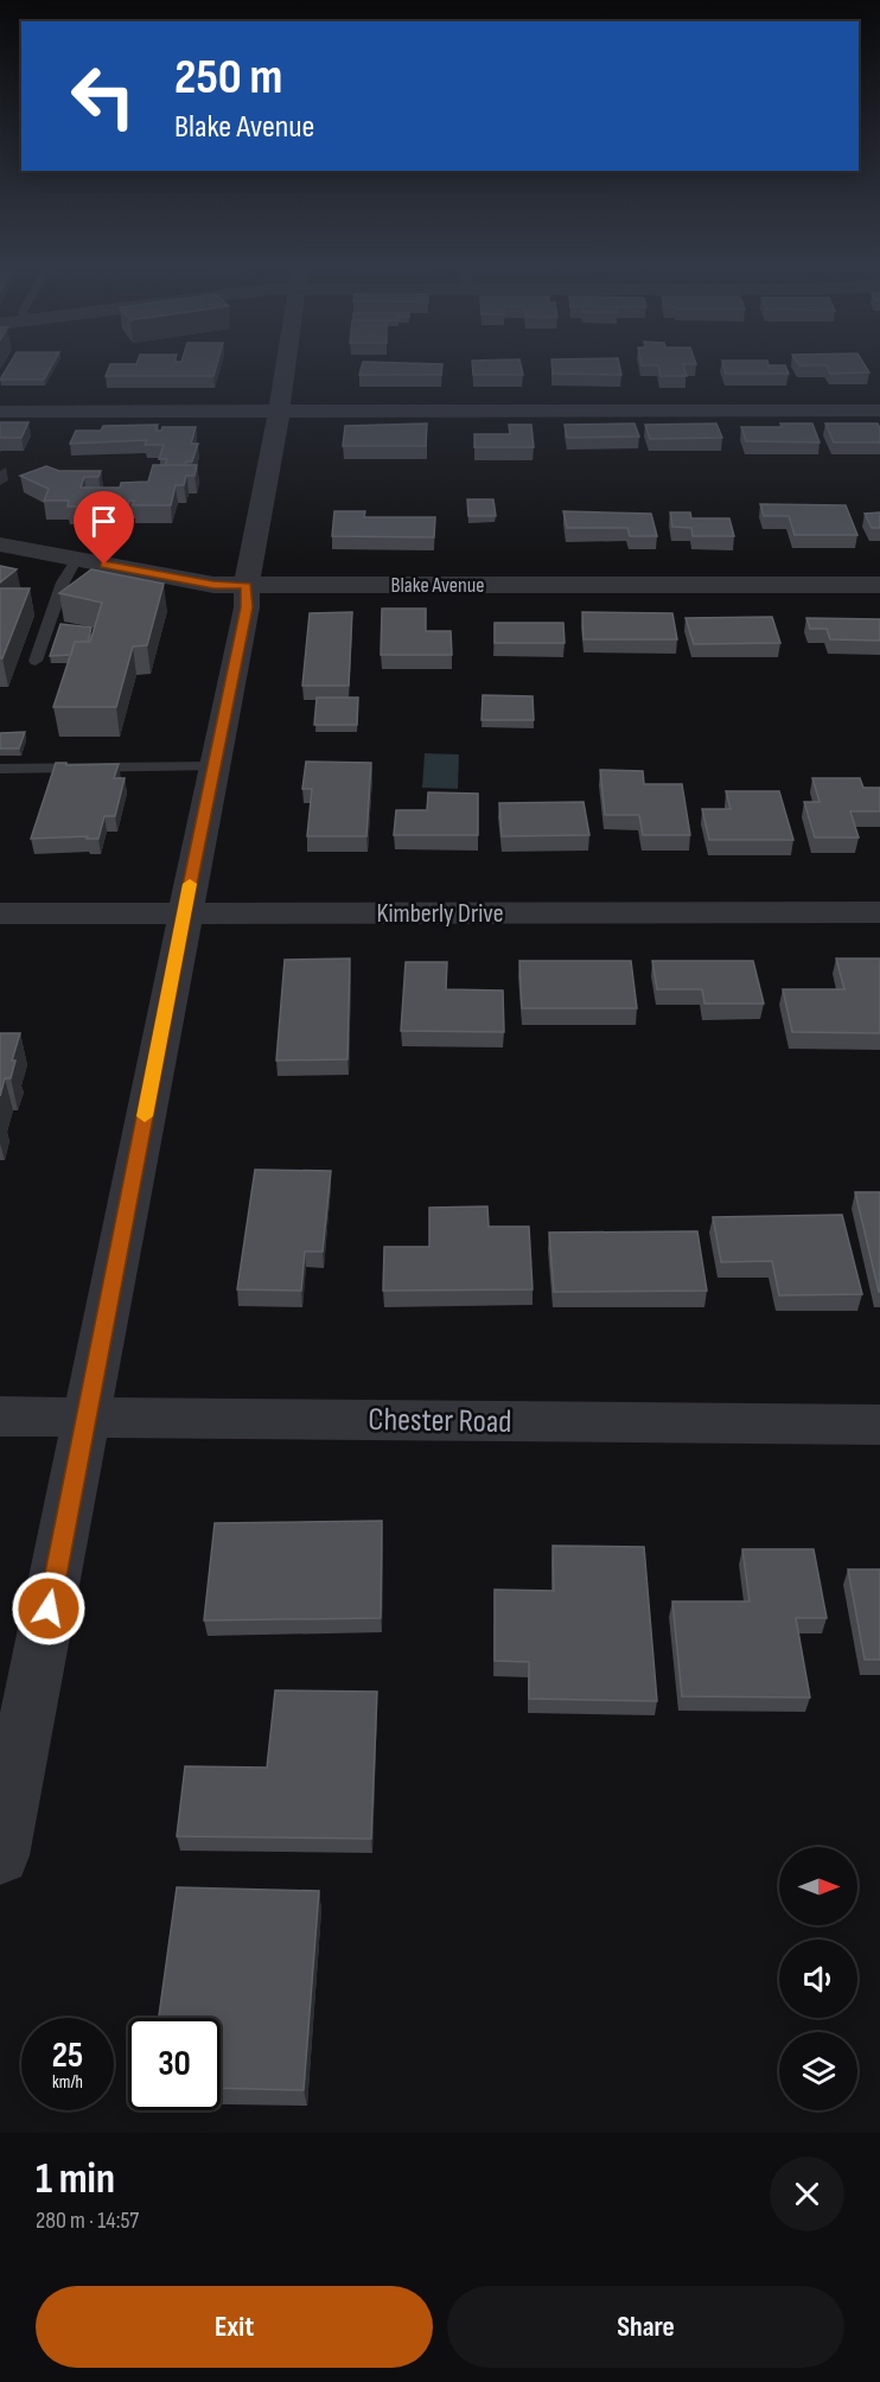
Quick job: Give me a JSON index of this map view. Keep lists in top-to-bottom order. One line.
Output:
{"streets":{"street":["Blake Avenue","Kimberly Drive","Chester Road"]},"north":"right","page":{"turn":["250 m","Blake Avenue"],"speed":"25 km/h","limit":"30","heading":["1 min","280 m · 14:57"],"buttons":["Exit","Share"]}}
